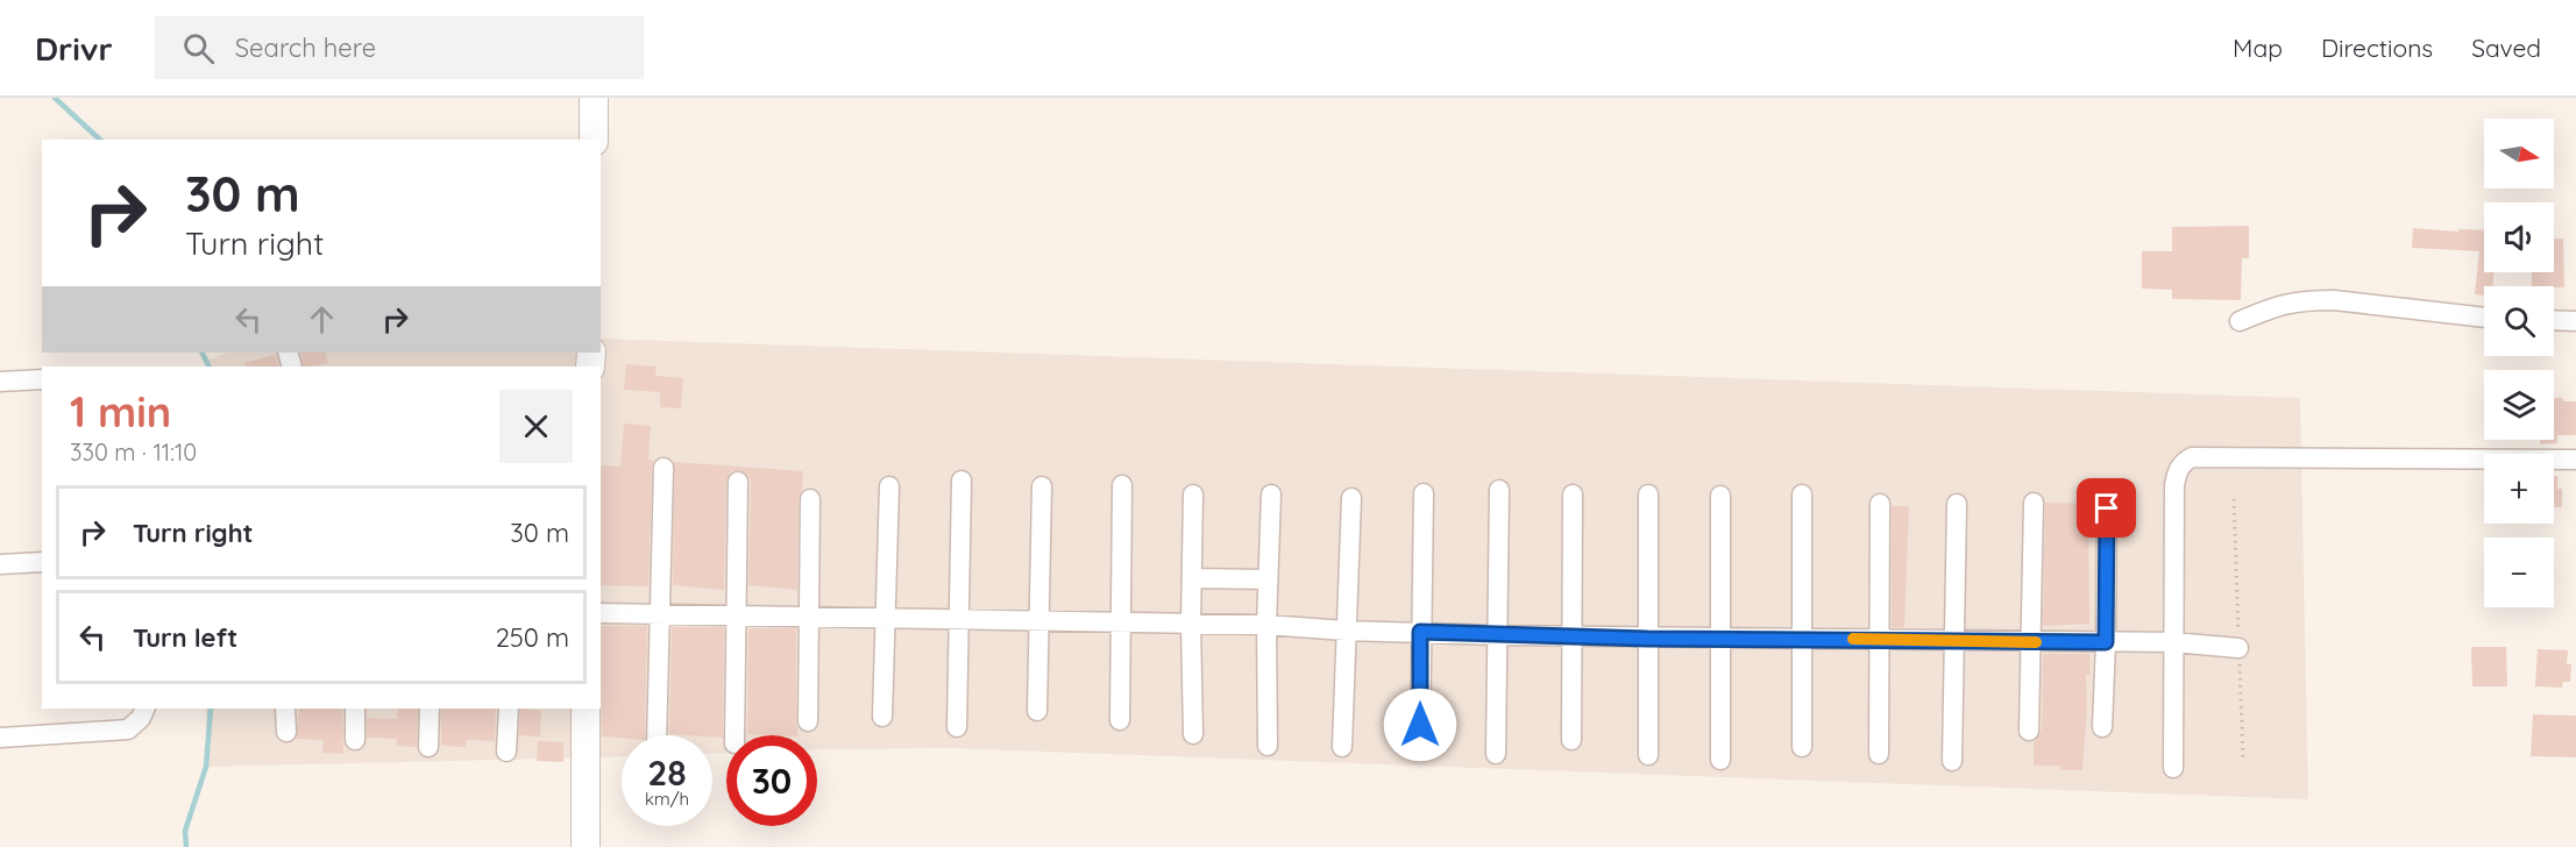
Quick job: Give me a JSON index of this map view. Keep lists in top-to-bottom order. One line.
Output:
{"north":"right","page":{"header":"Drivr","search":"Search here","nav":["Map","Directions","Saved"],"map_buttons":["+","−"],"turn":["30 m","Turn right"],"heading":["1 min","330 m · 11:10"],"list":[{"name":"Turn right","value":"30 m"},{"name":"Turn left","value":"250 m"}],"speed":"28 km/h","limit":"30"}}
